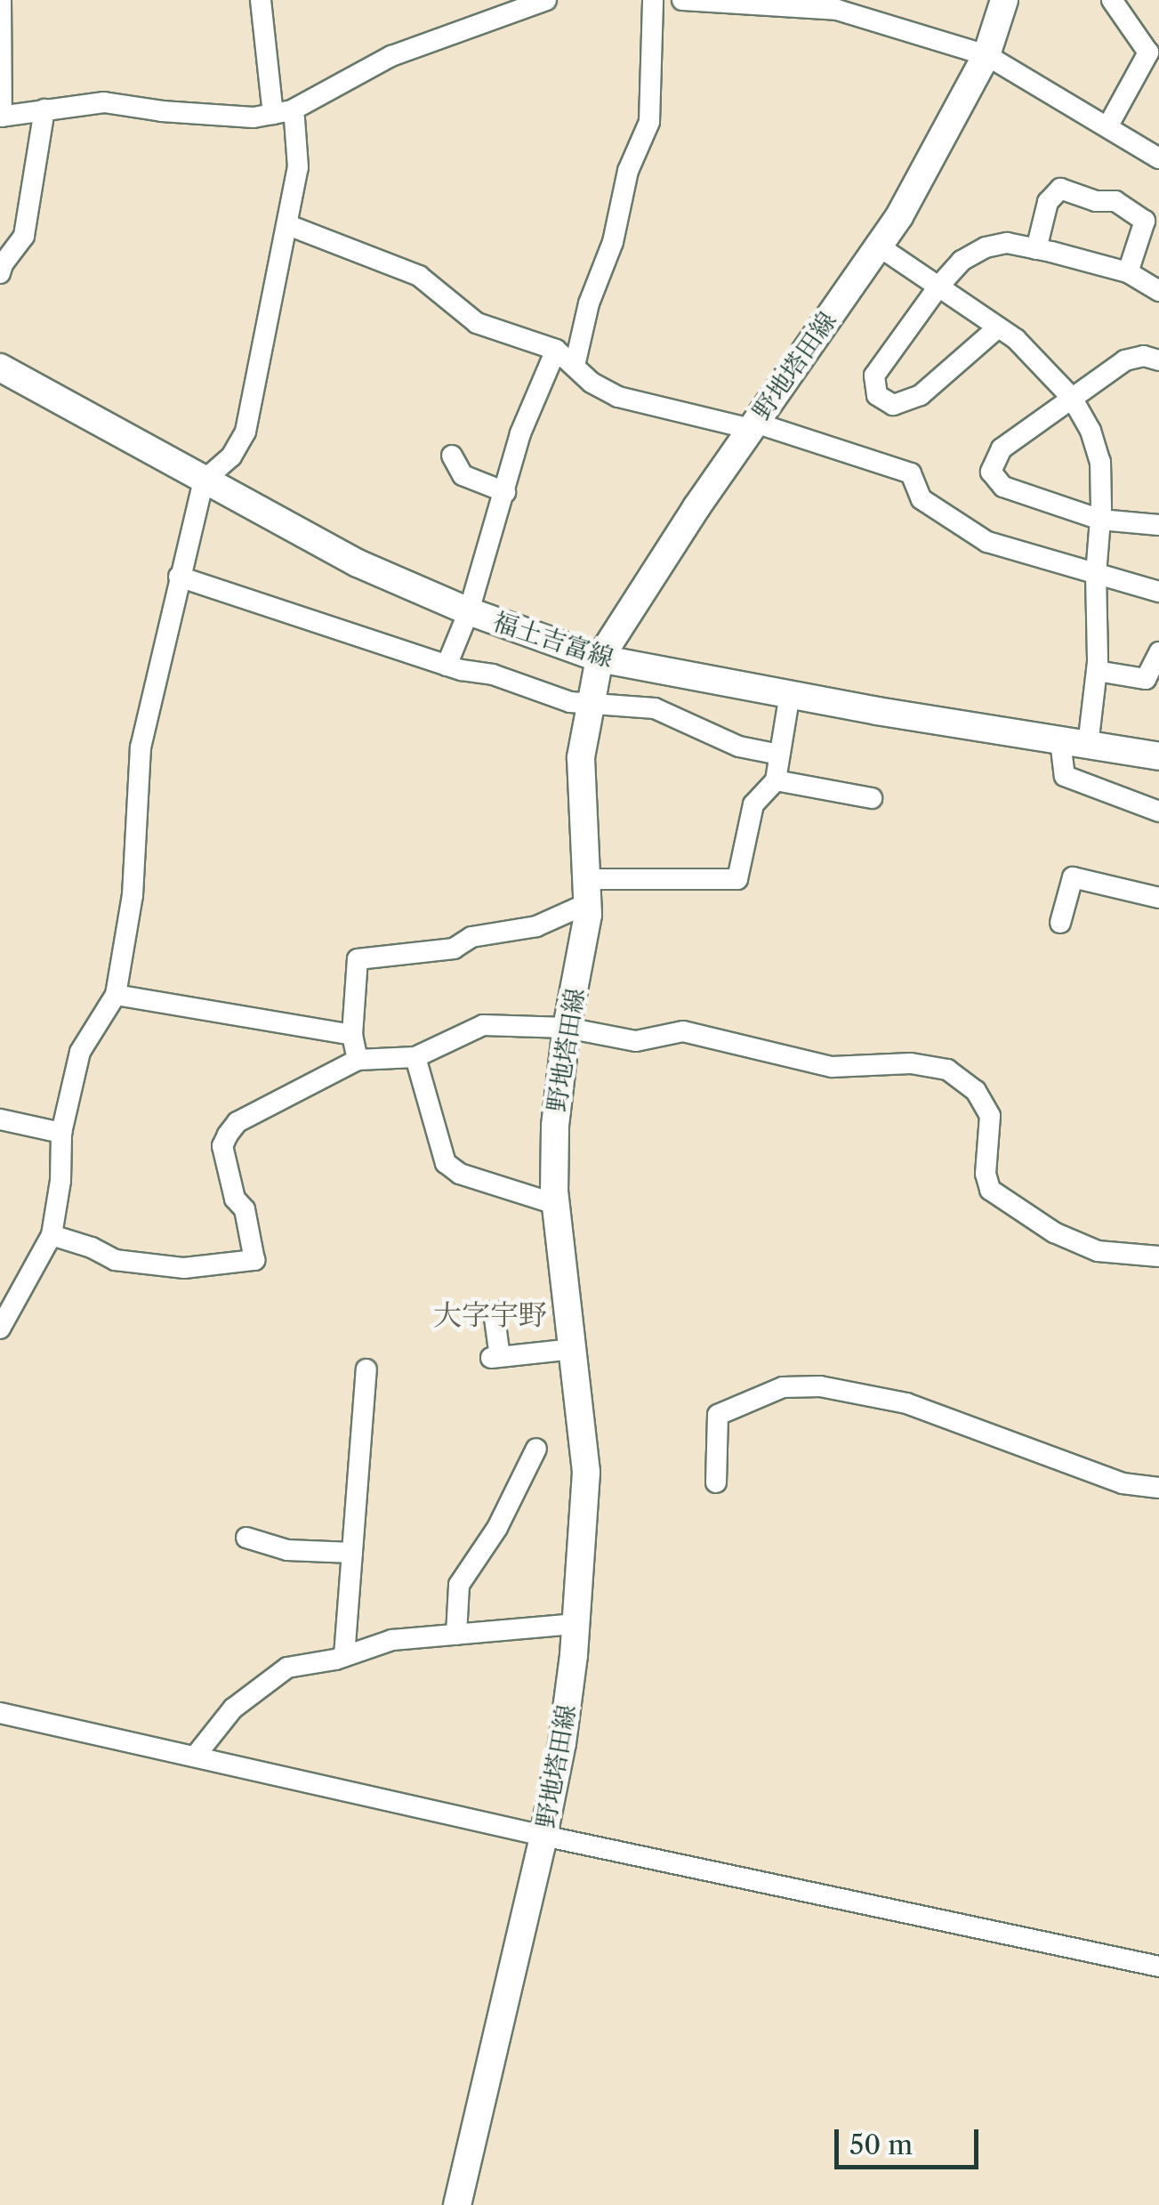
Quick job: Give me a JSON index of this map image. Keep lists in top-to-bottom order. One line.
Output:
{"streets":{"main road":["野地塔田線","福土吉富線"]},"crossings":[["野地塔田線","福土吉富線"]],"districts":["大字宇野"],"scale_bar":"50 m"}
